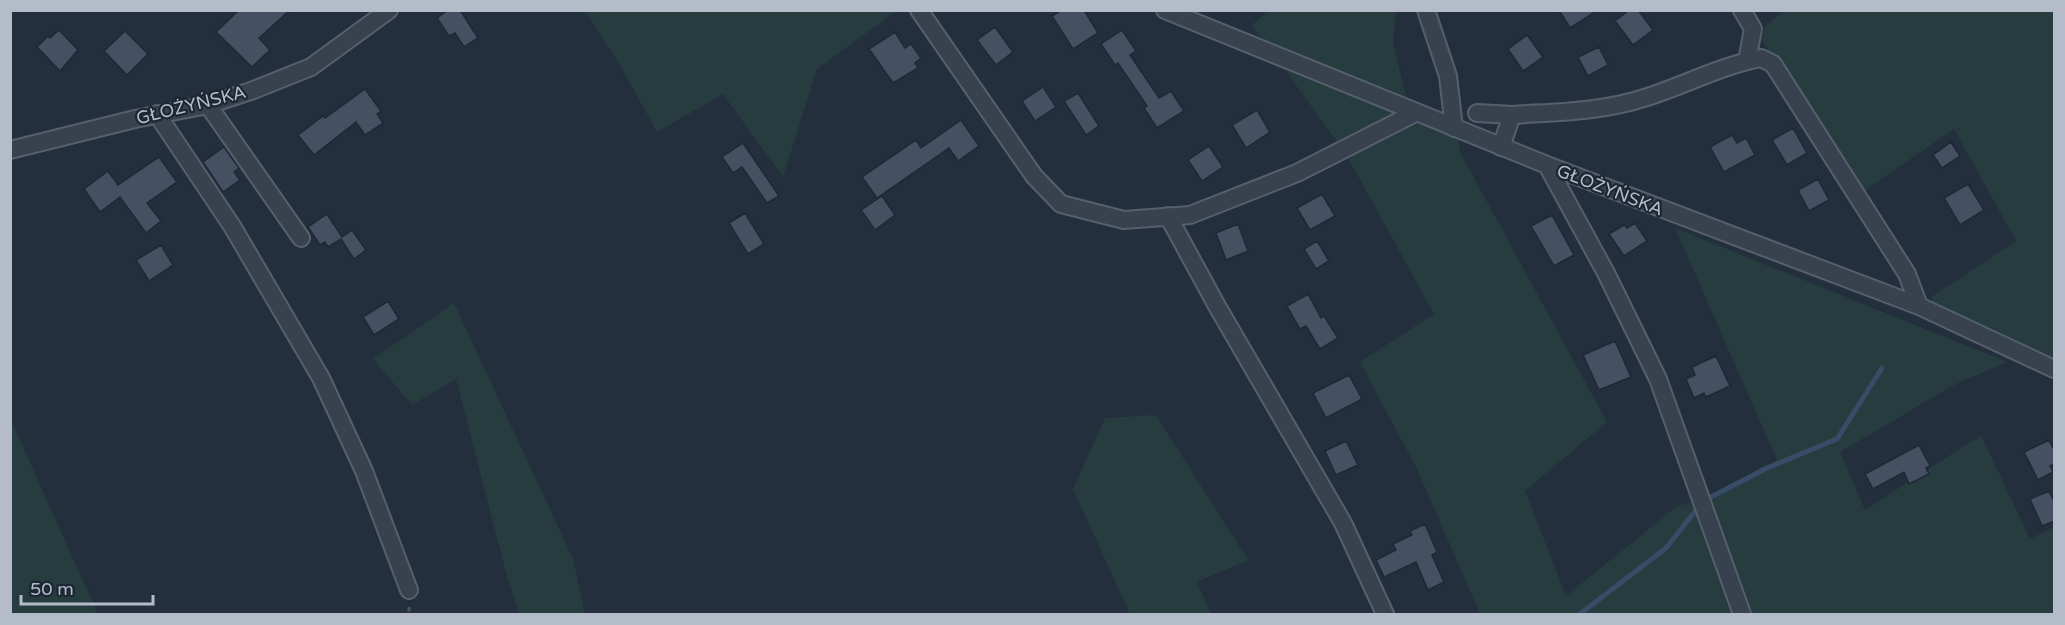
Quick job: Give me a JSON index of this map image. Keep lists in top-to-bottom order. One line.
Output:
{"streets":{"street":["GŁOŻYŃSKA"]},"scale_bar":"50 m"}
